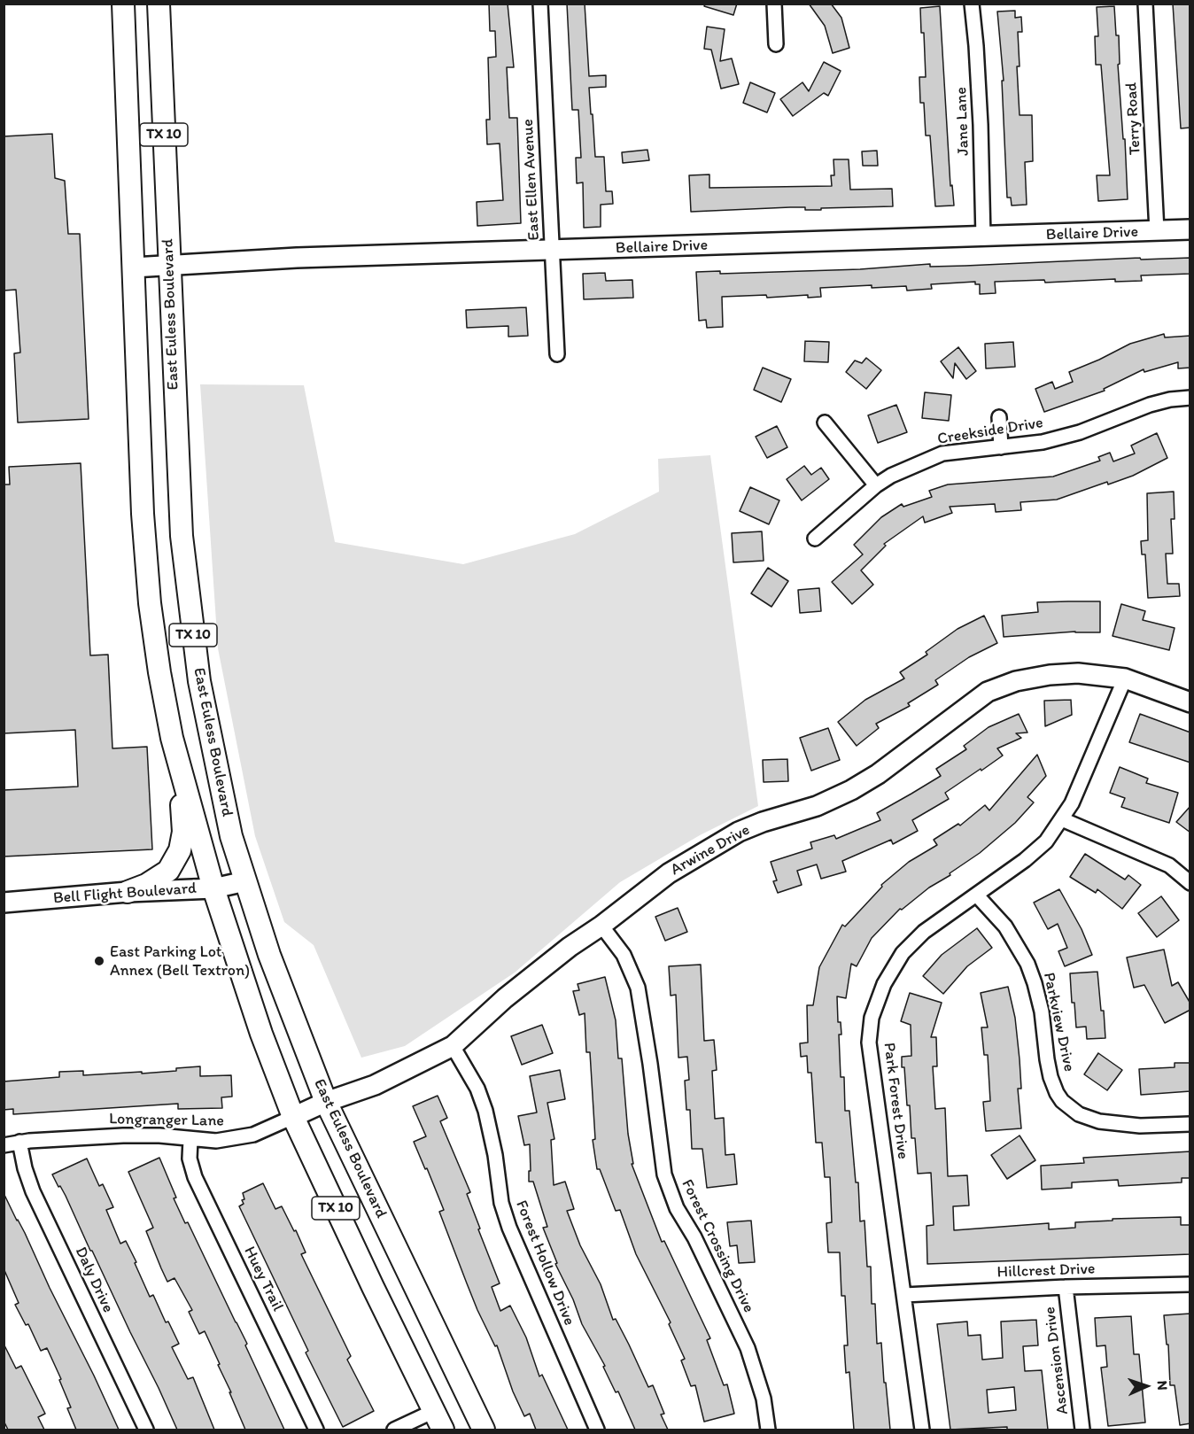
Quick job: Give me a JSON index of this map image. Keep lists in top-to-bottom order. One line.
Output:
{"streets":{"main road":["TX 10","East Euless Boulevard"],"street":["Terry Road","Jane Lane","East Ellen Avenue","Bellaire Drive","Creekside Drive","Arwine Drive","Bell Flight Boulevard","Parkview Drive","Park Forest Drive","Longranger Lane","Forest Crossing Drive","Forest Hollow Drive","Hillcrest Drive","Huey Trail","Daly Drive","Ascension Drive"]},"crossings":[["Terry Road","Bellaire Drive"],["Jane Lane","Bellaire Drive"],["East Ellen Avenue","Bellaire Drive"],["Bellaire Drive","East Euless Boulevard"],["East Euless Boulevard","Arwine Drive"],["East Euless Boulevard","Bell Flight Boulevard"],["East Euless Boulevard","Longranger Lane"],["Arwine Drive","Park Forest Drive"],["Arwine Drive","Longranger Lane"],["Arwine Drive","Forest Crossing Drive"],["Arwine Drive","Forest Hollow Drive"],["Parkview Drive","Park Forest Drive"],["Park Forest Drive","Hillcrest Drive"],["Longranger Lane","Huey Trail"],["Longranger Lane","Daly Drive"],["Hillcrest Drive","Ascension Drive"]],"places":["East Parking Lot Annex (Bell Textron)"],"north":"right"}
